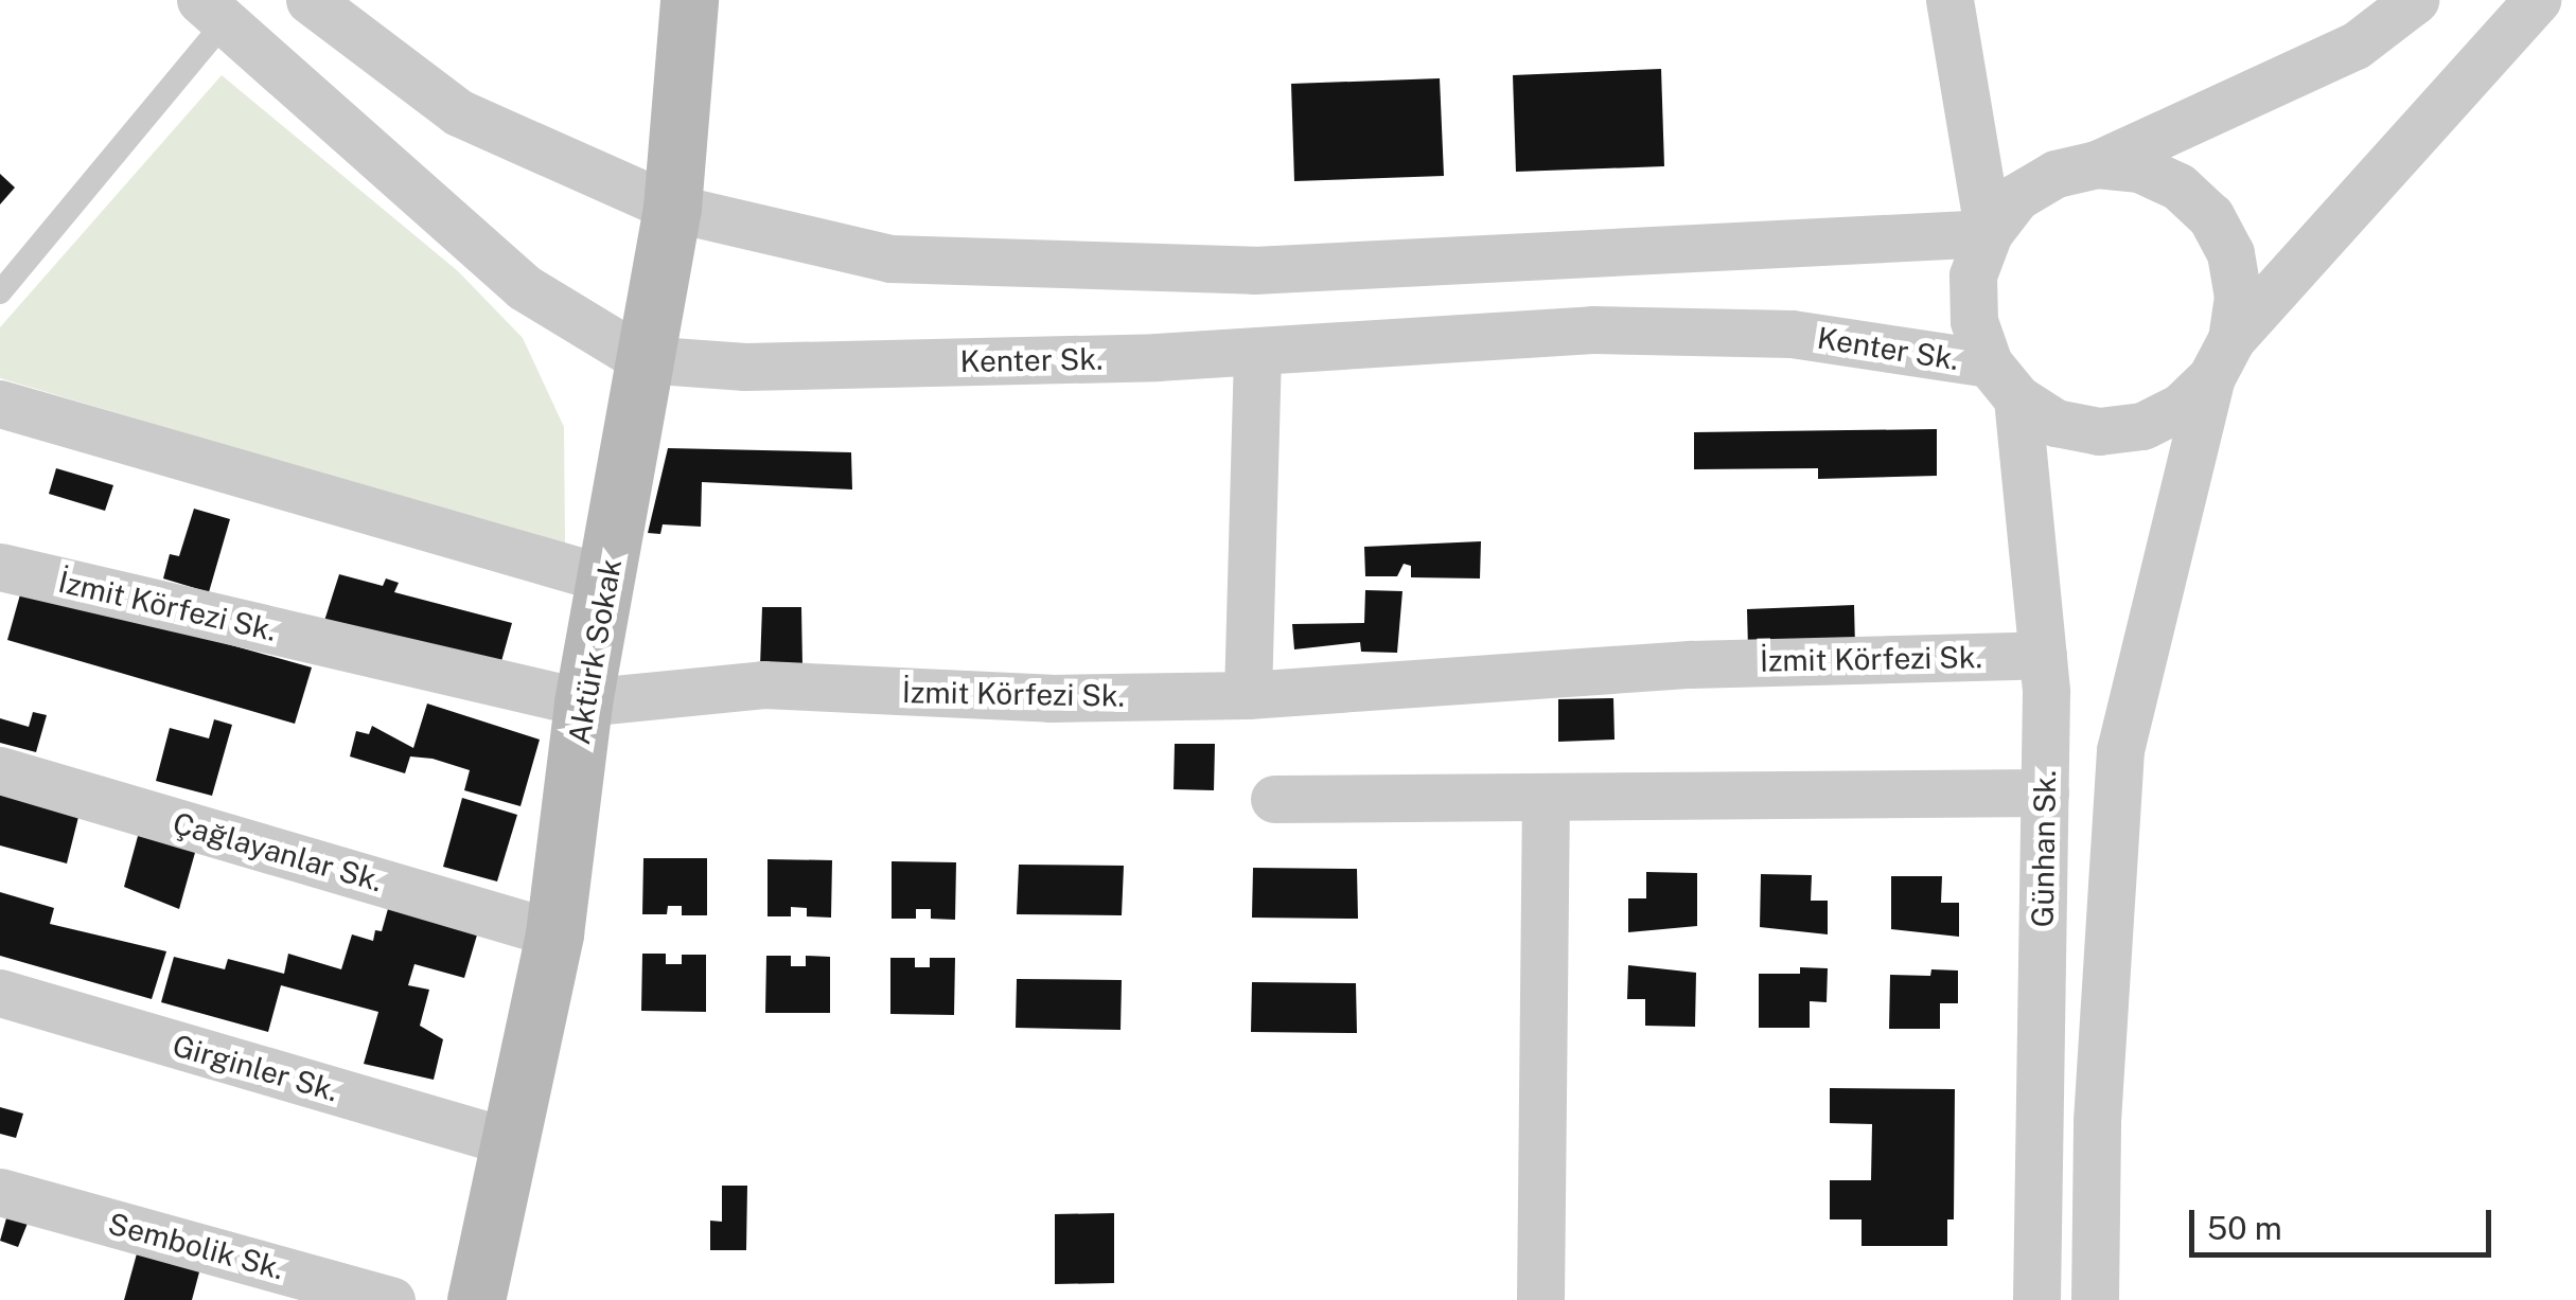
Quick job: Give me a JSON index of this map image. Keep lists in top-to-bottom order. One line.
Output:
{"streets":{"street":["Kenter Sk.","İzmit Körfezi Sk.","Aktürk Sokak","Günhan Sk.","Çağlayanlar Sk.","Girginler Sk.","Sembolik Sk."]},"crossings":[["Kenter Sk.","Aktürk Sokak"],["Kenter Sk.","Günhan Sk."],["İzmit Körfezi Sk.","Aktürk Sokak"],["İzmit Körfezi Sk.","Günhan Sk."],["Aktürk Sokak","Çağlayanlar Sk."],["Aktürk Sokak","Girginler Sk."]],"scale_bar":"50 m"}
